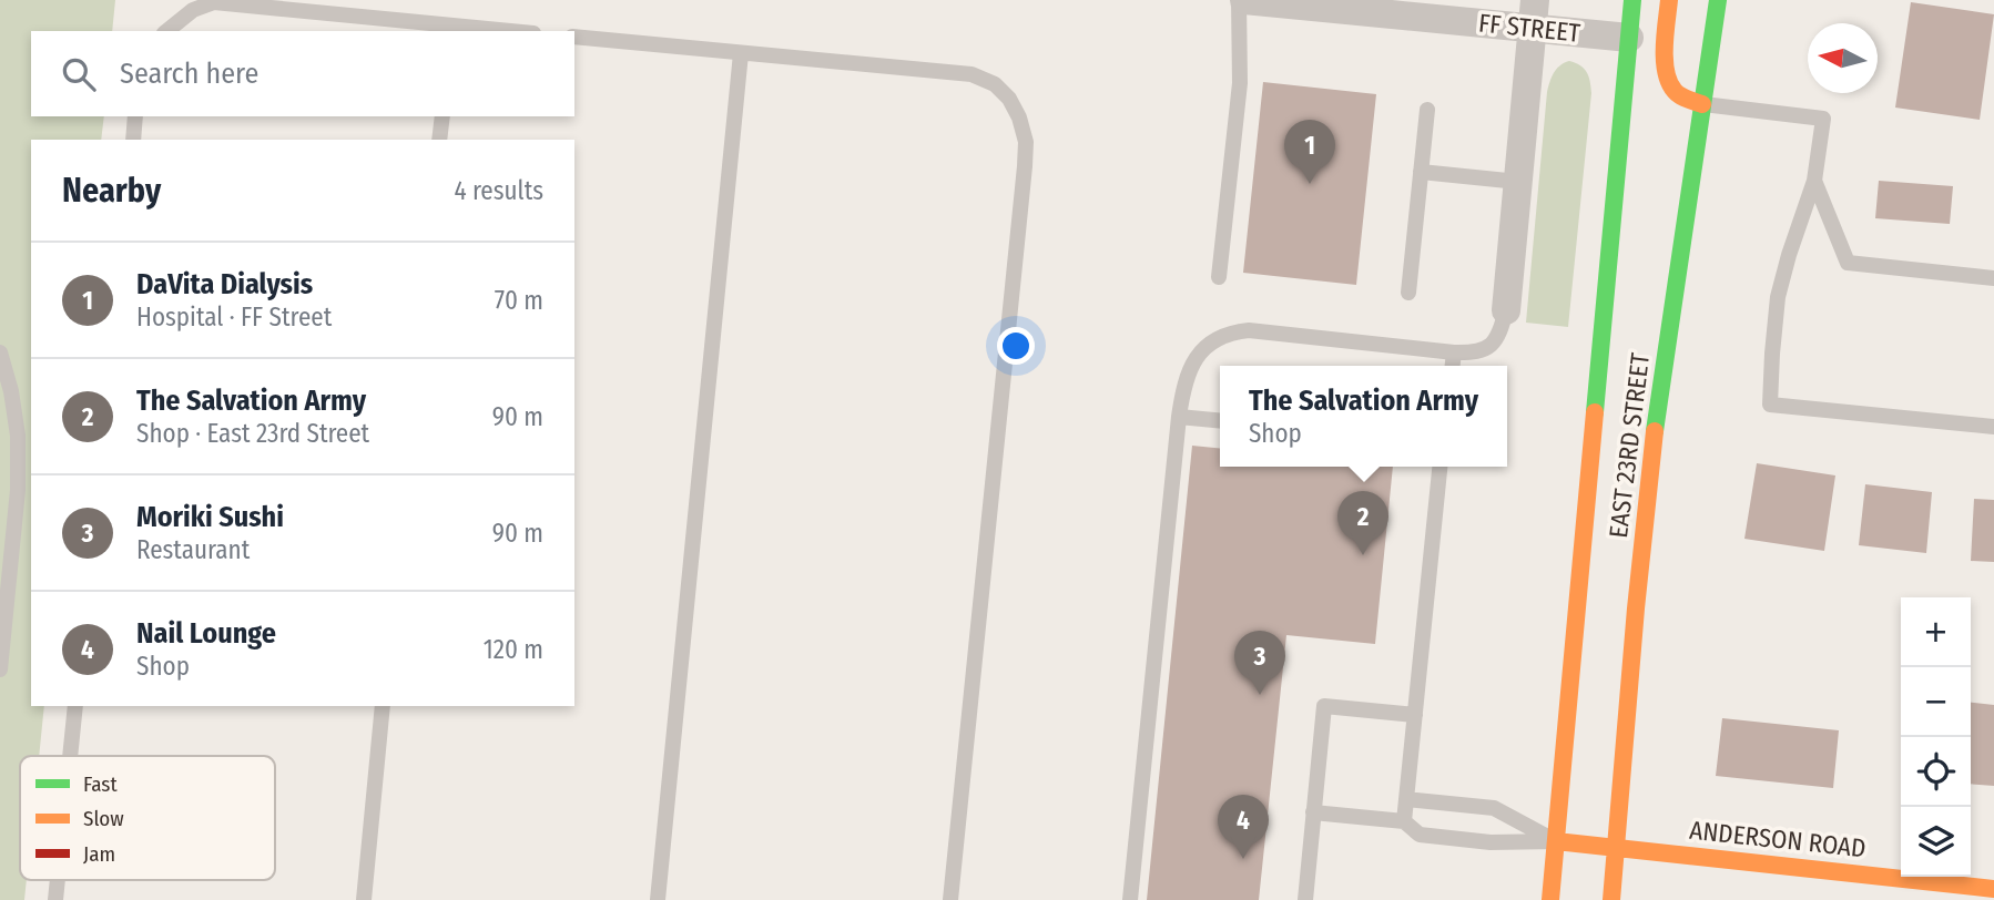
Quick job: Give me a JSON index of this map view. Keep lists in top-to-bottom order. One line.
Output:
{"streets":{"main road":["EAST 23RD STREET","ANDERSON ROAD"],"street":["FF STREET"]},"crossings":[["FF STREET","EAST 23RD STREET"],["EAST 23RD STREET","ANDERSON ROAD"]],"legend":["Fast","Slow","Jam"],"north":"left","page":{"search":"Search here","pins":["1","2","3","4"],"heading":["Nearby","4 results"],"list":[{"mark":"1","name":"DaVita Dialysis","note":"Hospital · FF Street","value":"70 m"},{"mark":"2","name":"The Salvation Army","note":"Shop · East 23rd Street","value":"90 m"},{"mark":"3","name":"Moriki Sushi","note":"Restaurant","value":"90 m"},{"mark":"4","name":"Nail Lounge","note":"Shop","value":"120 m"}],"popup":["The Salvation Army","Shop"],"map_buttons":["+","−"]}}
